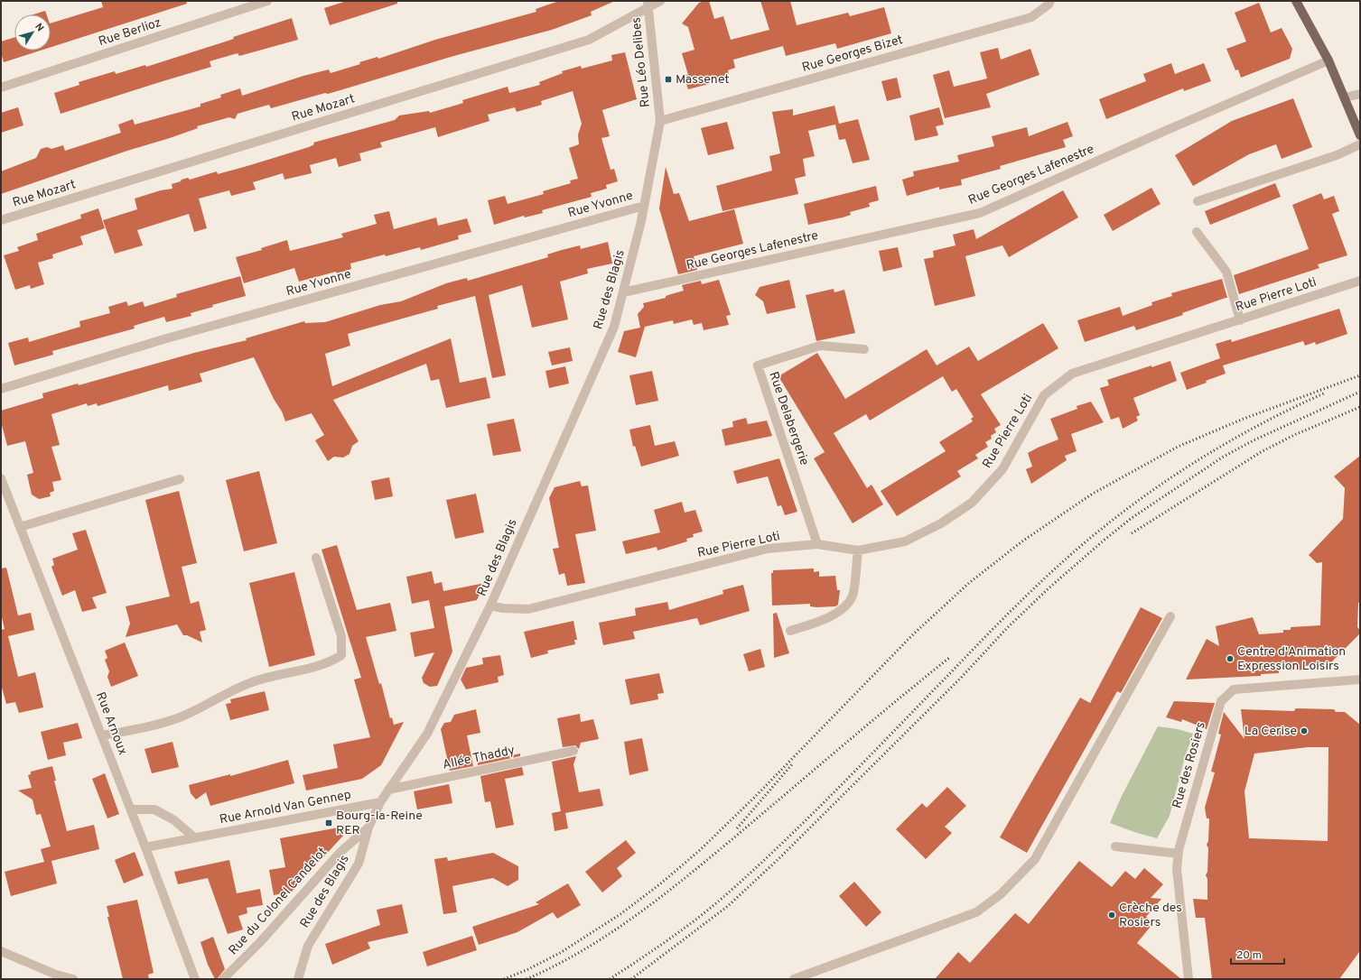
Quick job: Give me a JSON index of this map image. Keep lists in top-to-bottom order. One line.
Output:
{"streets":{"street":["Rue Berlioz","Rue Georges Bizet","Rue Léo Delibes","Rue Mozart","Rue Georges Lafenestre","Rue Yvonne","Rue des Blagis","Rue Pierre Loti","Rue Delabergerie","Rue Arnoux","Allée Thaddy","Rue des Rosiers","Rue Arnold Van Gennep","Rue du Colonel Candelot"]},"crossings":[["Rue Georges Bizet","Rue Léo Delibes"],["Rue Georges Bizet","Rue des Blagis"],["Rue Léo Delibes","Rue Mozart"],["Rue Léo Delibes","Rue des Blagis"],["Rue Georges Lafenestre","Rue des Blagis"],["Rue Yvonne","Rue des Blagis"],["Rue des Blagis","Rue Pierre Loti"],["Rue des Blagis","Allée Thaddy"],["Rue des Blagis","Rue Arnold Van Gennep"],["Rue des Blagis","Rue du Colonel Candelot"],["Rue Pierre Loti","Rue Delabergerie"],["Rue Arnoux","Rue Arnold Van Gennep"]],"places":{"transit":["Massenet","Bourg-la-Reine RER"],"other":["Centre d'Animation Expression Loisirs","La Cerise","Crèche des Rosiers"]},"scale_bar":"20 m","north":"top right"}
